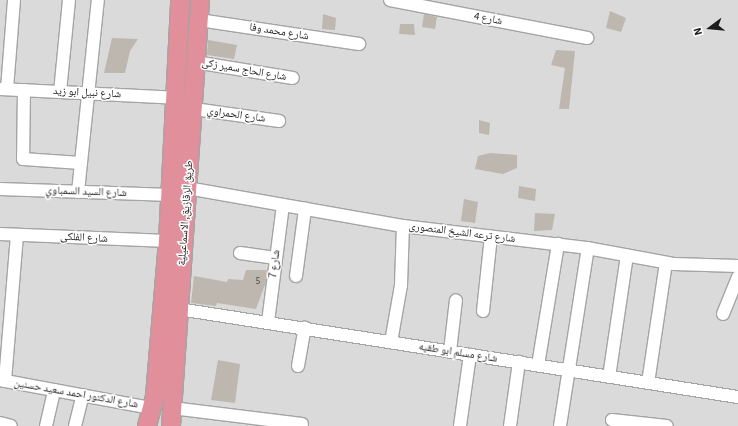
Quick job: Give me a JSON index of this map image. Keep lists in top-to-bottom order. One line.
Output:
{"streets":{"highway":["طريق الزقازيق, الاسماعيلية"],"street":["شارع 4","شارع محمد وفا","شارع الحاج سمير زكى","شارع نبيل ابو زيد","شارع الحمراوي","شارع السيد السمباوي","شارع ترعه الشيخ المنصورى","شارع الفلكى","شارع 7","شارع مسلم ابو طقيه","شارع الدكتور احمد سعيد حسنين"]},"crossings":[["شارع محمد وفا","طريق الزقازيق, الاسماعيلية"],["شارع الحاج سمير زكى","طريق الزقازيق, الاسماعيلية"],["شارع نبيل ابو زيد","طريق الزقازيق, الاسماعيلية"],["شارع الحمراوي","طريق الزقازيق, الاسماعيلية"],["شارع السيد السمباوي","طريق الزقازيق, الاسماعيلية"],["شارع السيد السمباوي","شارع ترعه الشيخ المنصورى"],["طريق الزقازيق, الاسماعيلية","شارع ترعه الشيخ المنصورى"],["طريق الزقازيق, الاسماعيلية","شارع الفلكى"],["طريق الزقازيق, الاسماعيلية","شارع مسلم ابو طقيه"],["طريق الزقازيق, الاسماعيلية","شارع الدكتور احمد سعيد حسنين"],["شارع ترعه الشيخ المنصورى","شارع 7"],["شارع 7","شارع مسلم ابو طقيه"]],"house_numbers":["5"],"north":"left"}
